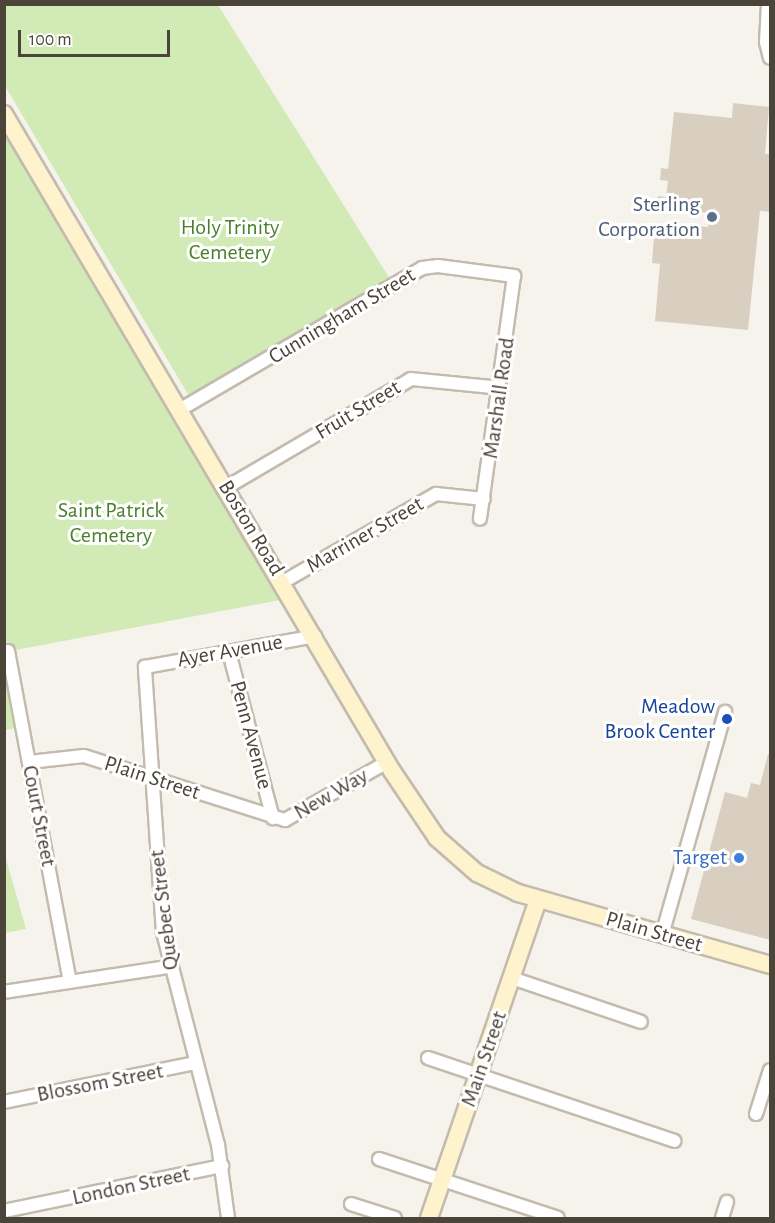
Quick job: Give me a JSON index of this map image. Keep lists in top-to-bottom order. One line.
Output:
{"streets":{"main road":["Boston Road","Plain Street","Main Street"],"street":["Cunningham Street","Marshall Road","Fruit Street","Marriner Street","Ayer Avenue","Penn Avenue","New Way","Court Street","Quebec Street","Blossom Street","London Street"]},"crossings":[["Cunningham Street","Marshall Road"],["Cunningham Street","Boston Road"],["Marshall Road","Fruit Street"],["Marshall Road","Marriner Street"],["Fruit Street","Boston Road"],["Boston Road","Marriner Street"],["Boston Road","Ayer Avenue"],["Boston Road","Plain Street"],["Boston Road","New Way"],["Boston Road","Main Street"],["Ayer Avenue","Penn Avenue"],["Ayer Avenue","Quebec Street"],["Penn Avenue","Plain Street"],["Penn Avenue","New Way"],["Plain Street","New Way"],["Plain Street","Court Street"],["Plain Street","Quebec Street"],["Plain Street","Main Street"],["Quebec Street","Blossom Street"],["Quebec Street","London Street"]],"parks":["Holy Trinity Cemetery","Saint Patrick Cemetery"],"places":["Sterling Corporation","Meadow Brook Center","Target"],"scale_bar":"100 m"}
